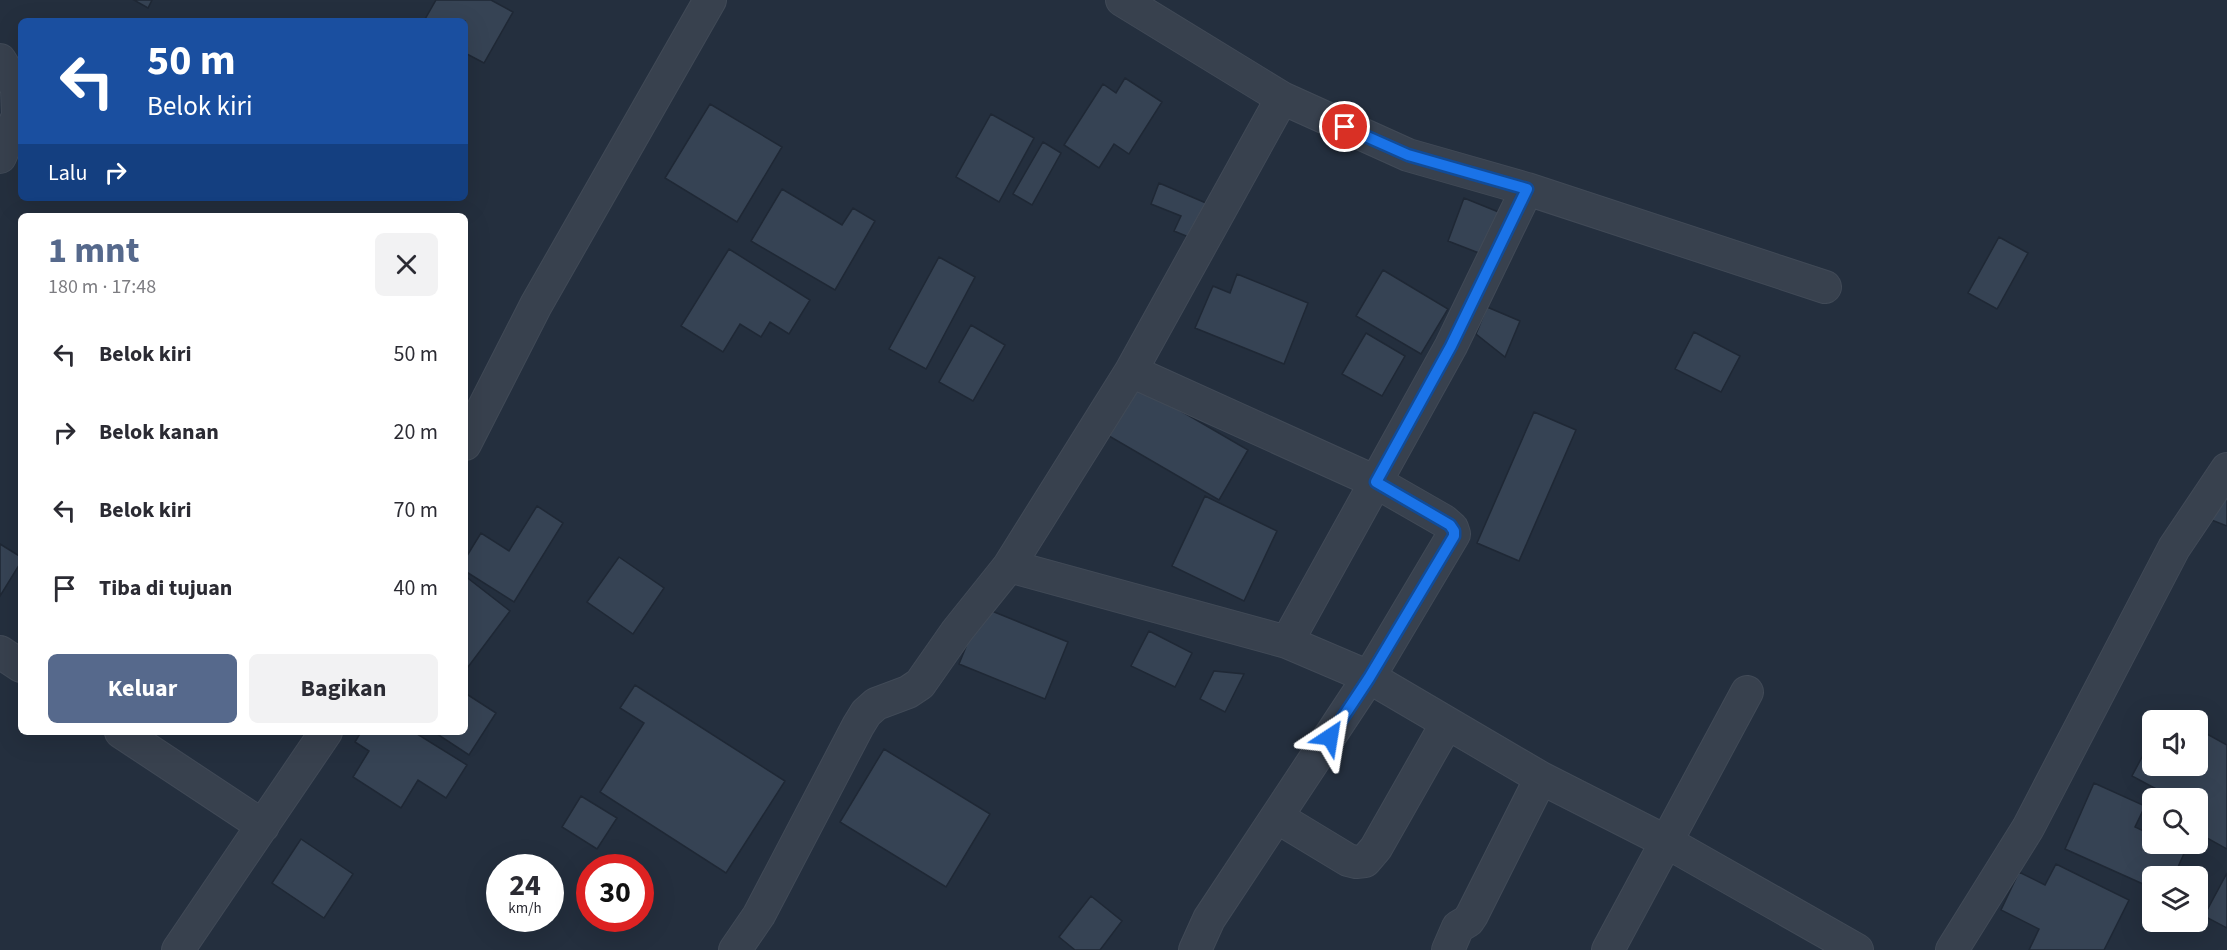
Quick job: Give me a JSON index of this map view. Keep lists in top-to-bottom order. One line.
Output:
{"page":{"turn":["50 m","Belok kiri"],"then":"Lalu","heading":["1 mnt","180 m · 17:48"],"list":[{"name":"Belok kiri","value":"50 m"},{"name":"Belok kanan","value":"20 m"},{"name":"Belok kiri","value":"70 m"},{"name":"Tiba di tujuan","value":"40 m"}],"buttons":["Keluar","Bagikan"],"speed":"24 km/h","limit":"30"}}
